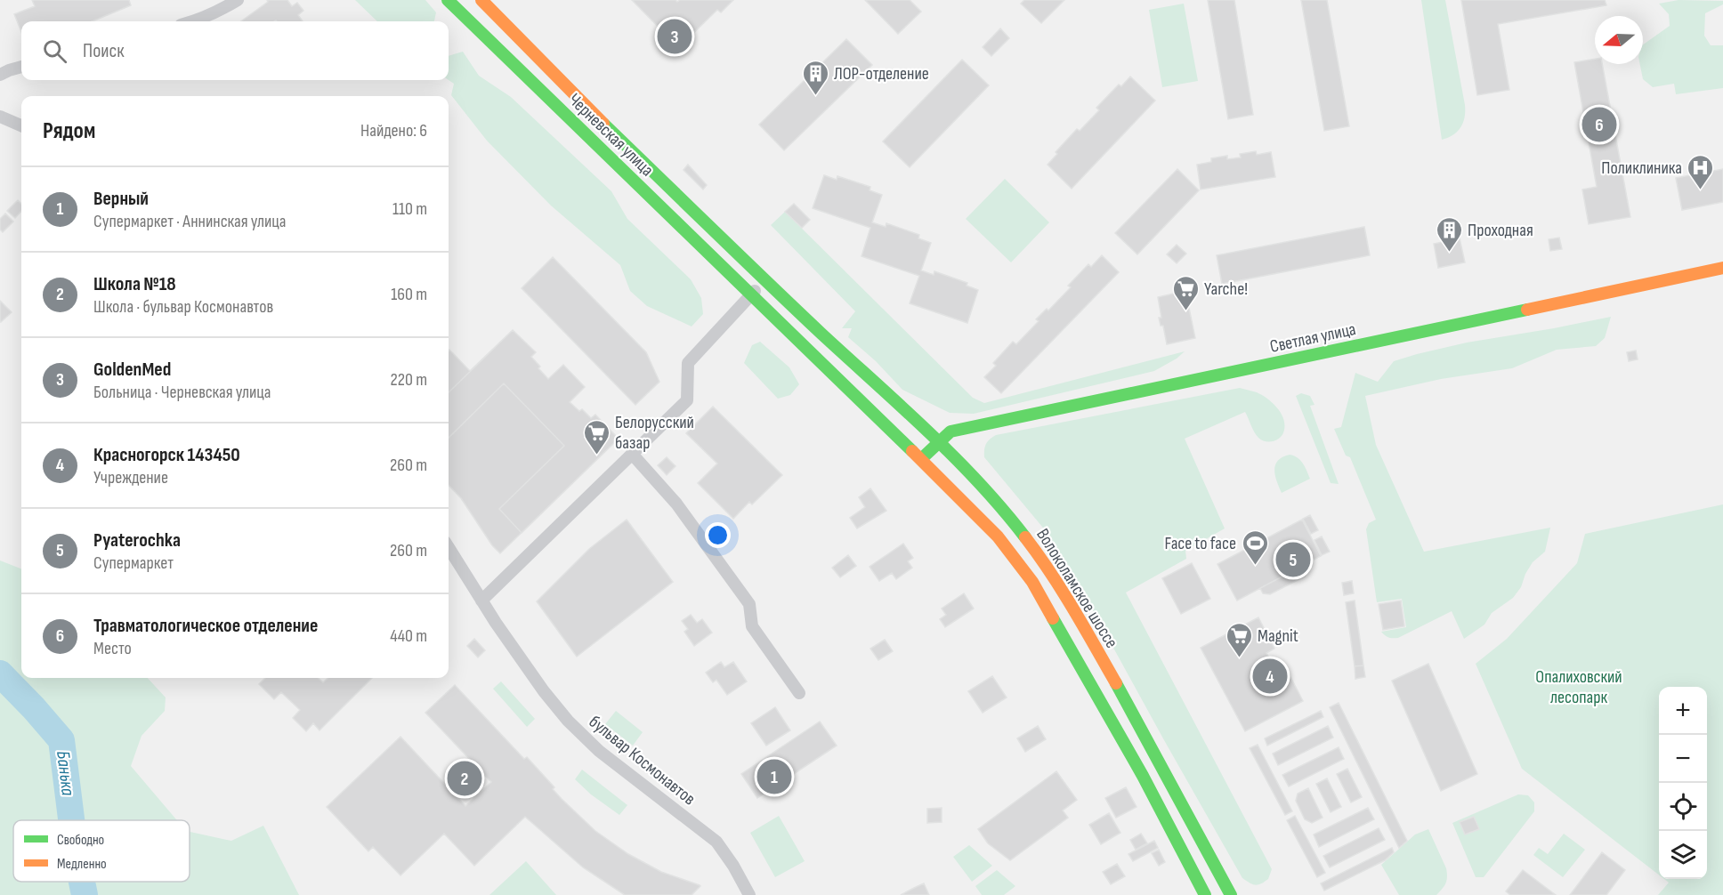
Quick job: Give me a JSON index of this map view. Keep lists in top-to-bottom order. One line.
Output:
{"streets":{"main road":["Черневская улица","Светлая улица","Волоколамское шоссе"],"street":["бульвар Космонавтов"]},"crossings":[["Черневская улица","Волоколамское шоссе"],["Светлая улица","Волоколамское шоссе"]],"water":["Банька"],"parks":["Опалиховский лесопарк"],"places":{"building":["ЛОР-отделение","Проходная"],"hospital":["Поликлиника"],"supermarket":["Yarche!","Белорусский базар","Magnit"],"sports":["Face to face"]},"legend":["Свободно","Медленно"],"north":"left","page":{"pins":["3","6","5","4","1","2"],"search":"Поиск","heading":["Рядом","Найдено: 6"],"list":[{"mark":"1","name":"Верный","note":"Супермаркет · Аннинская улица","value":"110 m"},{"mark":"2","name":"Школа №18","note":"Школа · бульвар Космонавтов","value":"160 m"},{"mark":"3","name":"GoldenMed","note":"Больница · Черневская улица","value":"220 m"},{"mark":"4","name":"Красногорск 143450","note":"Учреждение","value":"260 m"},{"mark":"5","name":"Pyaterochka","note":"Супермаркет","value":"260 m"},{"mark":"6","name":"Травматологическое отделение","note":"Место","value":"440 m"}],"map_buttons":["+","−"]}}
